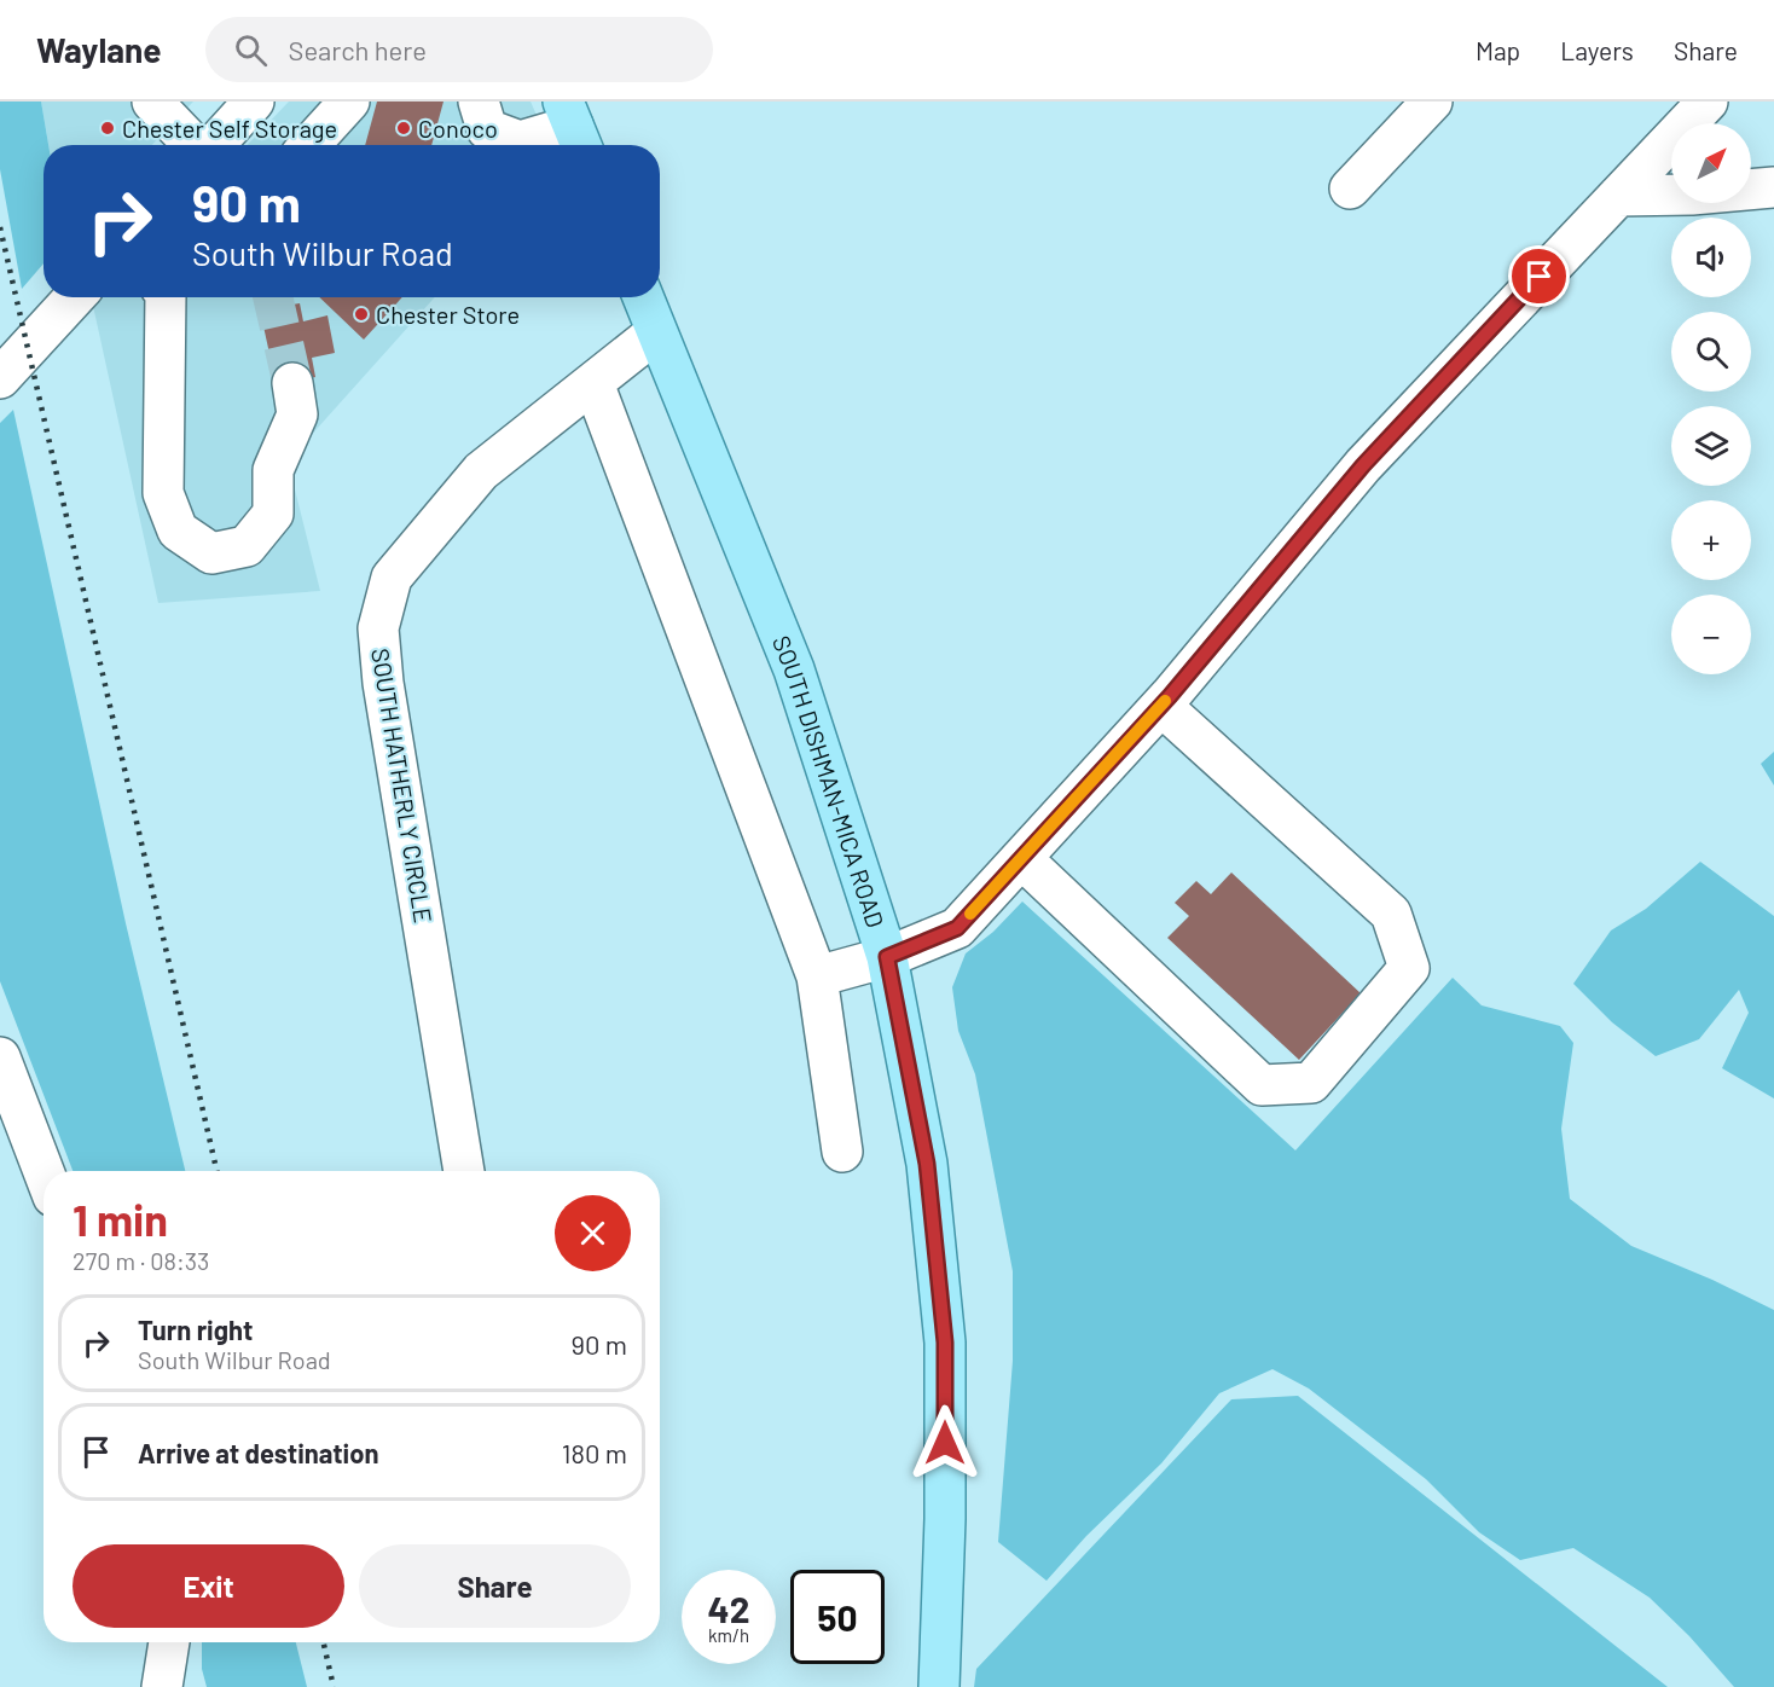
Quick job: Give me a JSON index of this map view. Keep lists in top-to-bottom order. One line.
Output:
{"streets":{"main road":["SOUTH DISHMAN-MICA ROAD"],"street":["SOUTH HATHERLY CIRCLE"]},"crossings":[["SOUTH DISHMAN-MICA ROAD","SOUTH HATHERLY CIRCLE"]],"places":["Chester Self Storage","Conoco","Chester Store"],"north":"top right","page":{"header":"Waylane","search":"Search here","nav":["Map","Layers","Share"],"map_buttons":["+","−"],"turn":["90 m","South Wilbur Road"],"heading":["1 min","270 m · 08:33"],"list":[{"name":"Turn right","note":"South Wilbur Road","value":"90 m"},{"name":"Arrive at destination","value":"180 m"}],"buttons":["Exit","Share"],"speed":"42 km/h","limit":"50"}}
